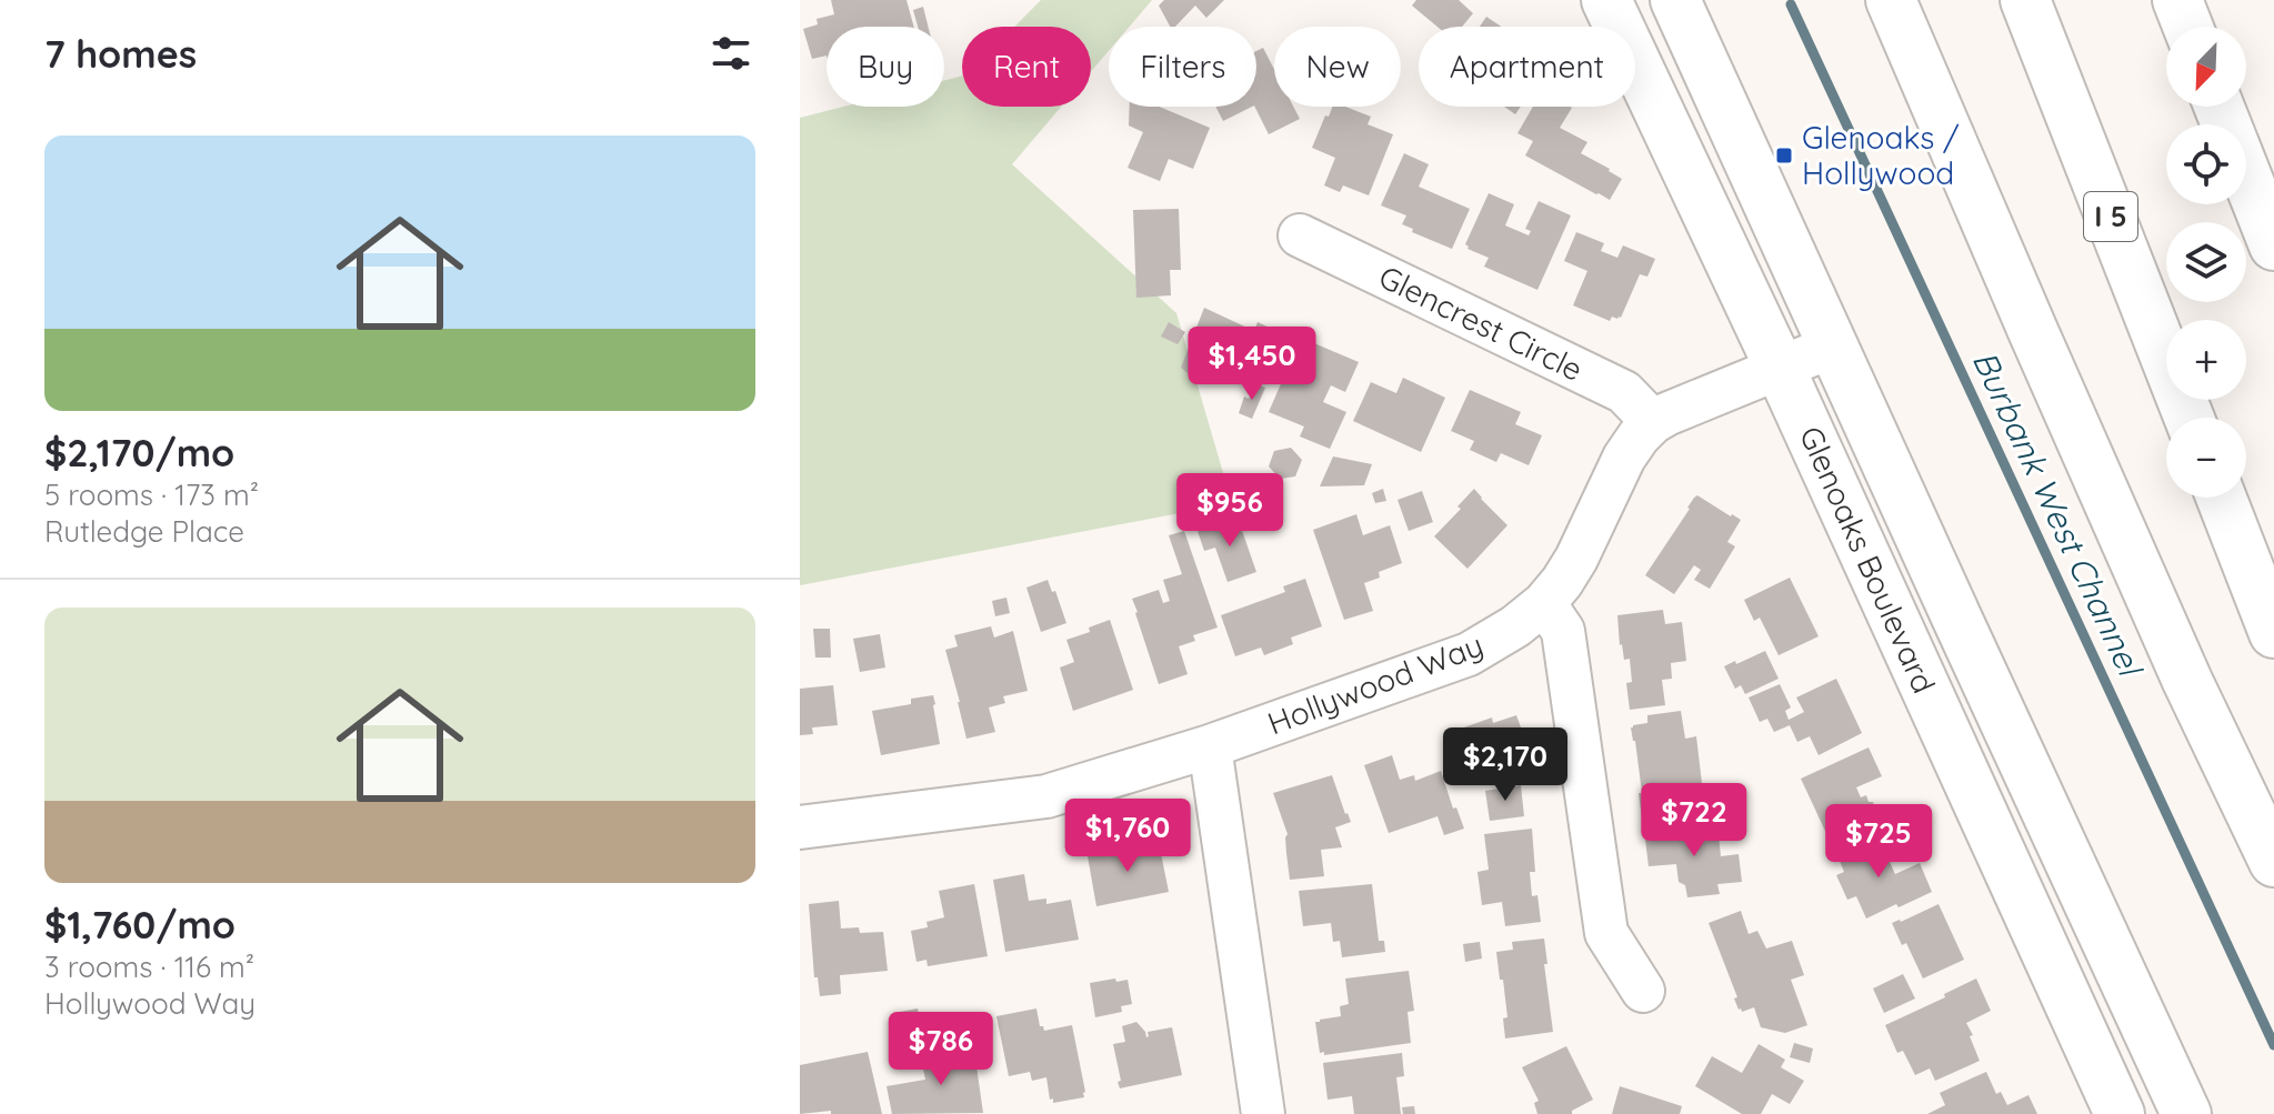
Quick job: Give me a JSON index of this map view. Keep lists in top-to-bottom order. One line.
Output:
{"streets":{"main road":["I 5","Glenoaks Boulevard"],"street":["Glencrest Circle","Hollywood Way"]},"crossings":[["Glencrest Circle","Hollywood Way"],["Glenoaks Boulevard","Hollywood Way"]],"water":["Burbank West Channel"],"places":{"transit":["Glenoaks / Hollywood"]},"north":"bottom left","page":{"heading":"7 homes","map_buttons":["+","−"],"chip":["Buy","Rent","Filters","New","Apartment"],"list":[{"name":"$2,170/mo","note":"5 rooms · 173 m² · Rutledge Place"},{"name":"$1,760/mo","note":"3 rooms · 116 m² · Hollywood Way"}],"price":["$1,450","$956","$2,170","$722","$1,760","$725","$786"]}}
